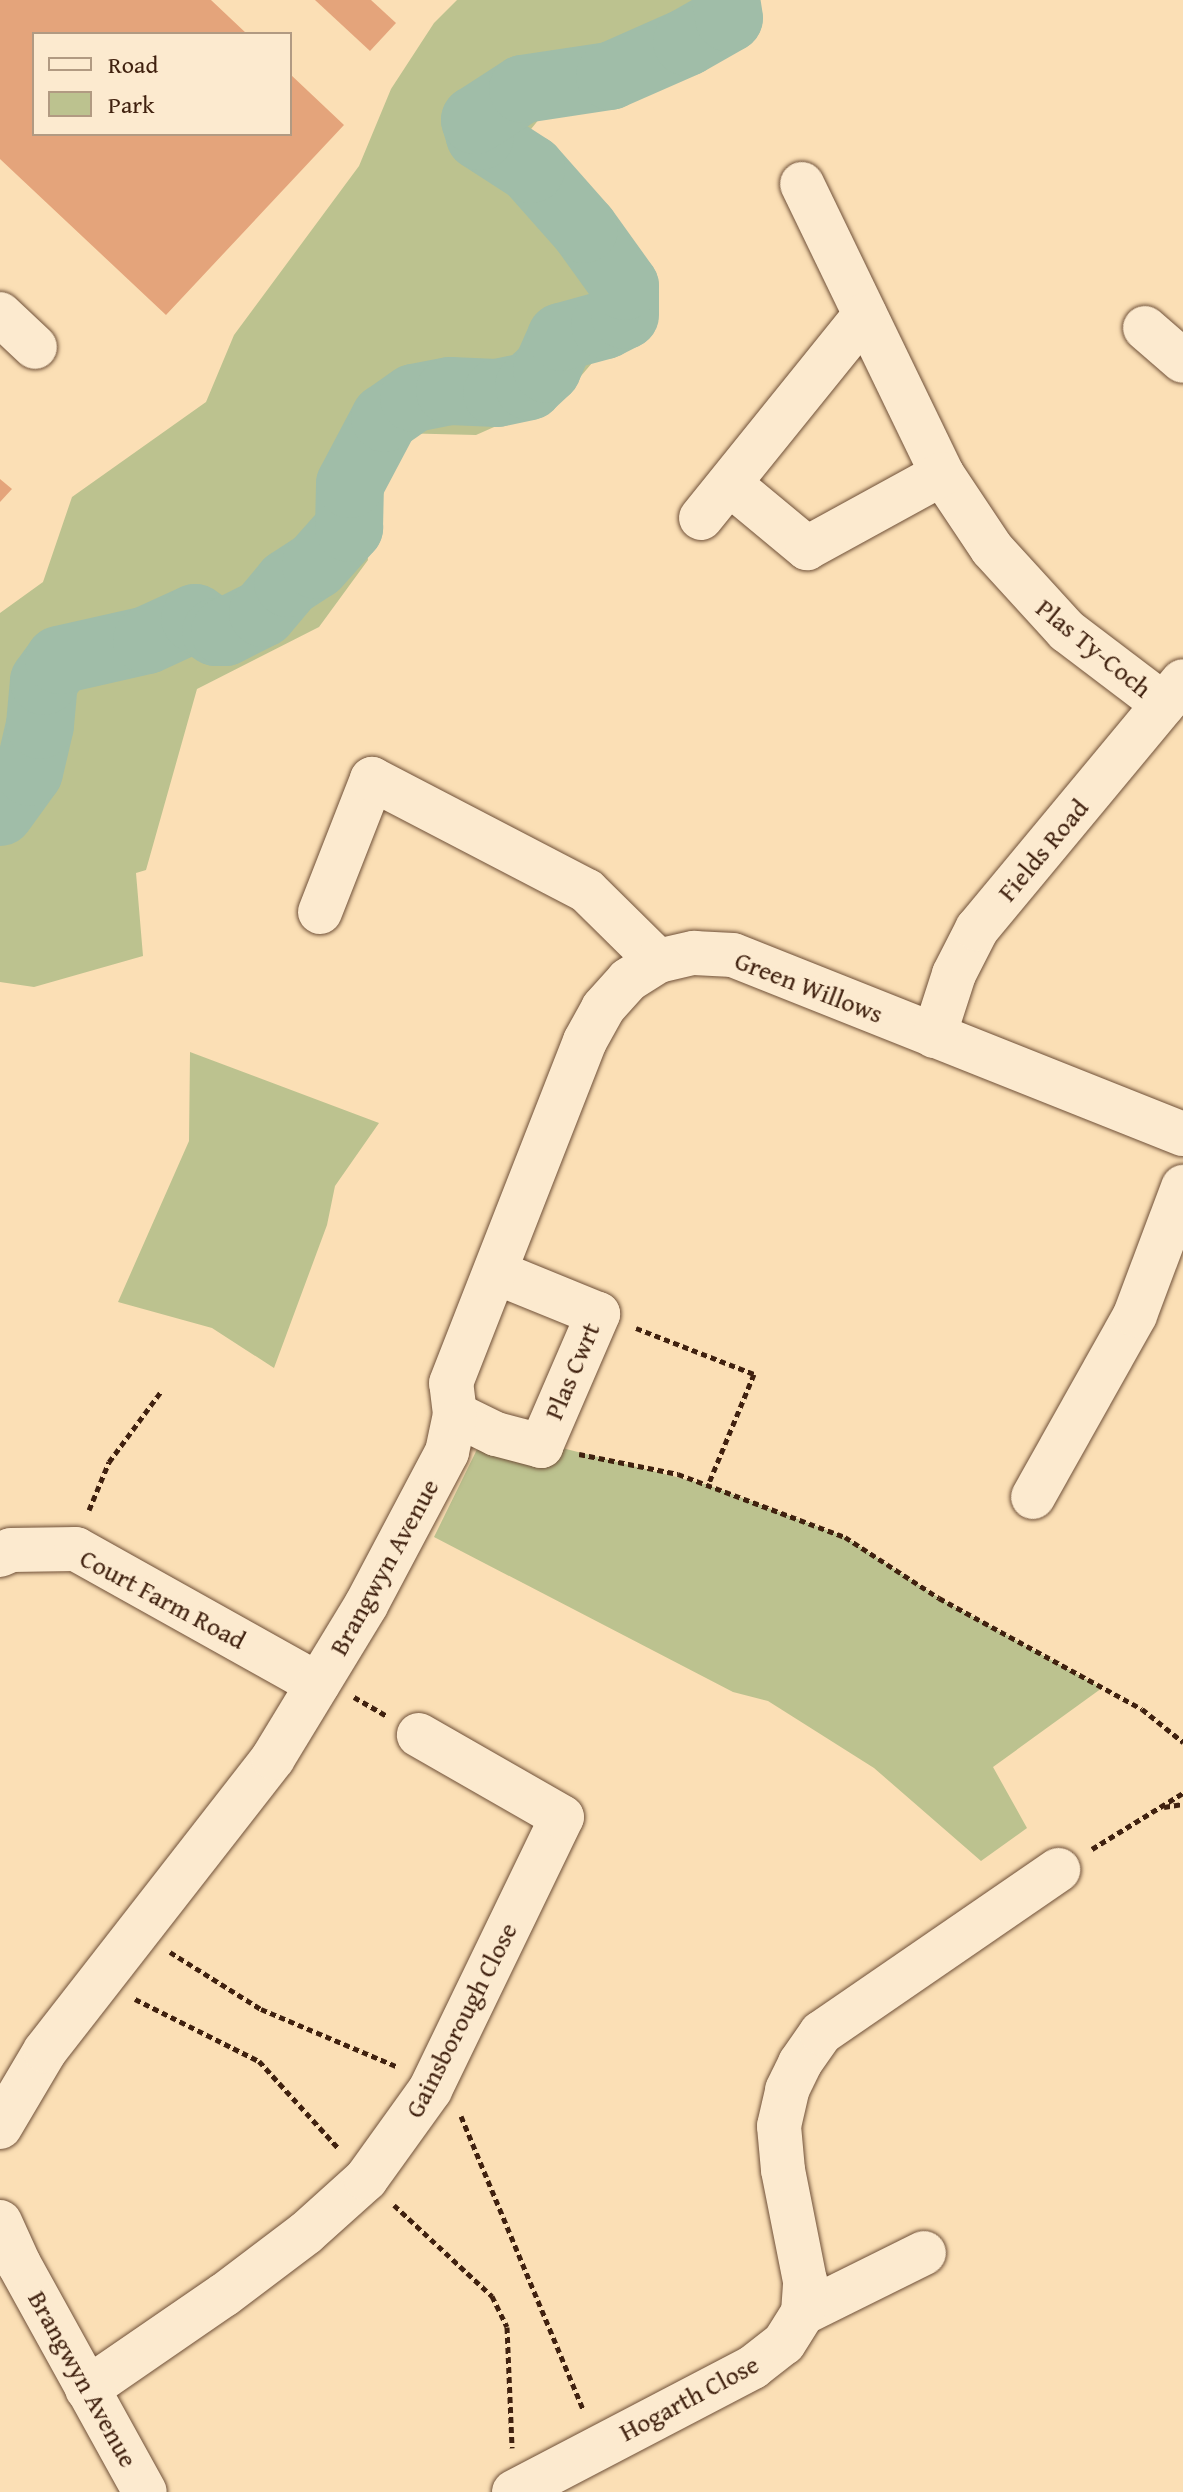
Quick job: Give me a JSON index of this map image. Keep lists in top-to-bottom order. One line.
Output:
{"streets":{"street":["Plas Ty-Coch","Fields Road","Green Willows","Plas Cwrt","Brangwyn Avenue","Court Farm Road","Gainsborough Close","Hogarth Close"]},"crossings":[["Plas Ty-Coch","Fields Road"],["Fields Road","Green Willows"],["Green Willows","Brangwyn Avenue"],["Plas Cwrt","Brangwyn Avenue"],["Brangwyn Avenue","Court Farm Road"],["Brangwyn Avenue","Gainsborough Close"]],"legend":["Road","Park"]}
